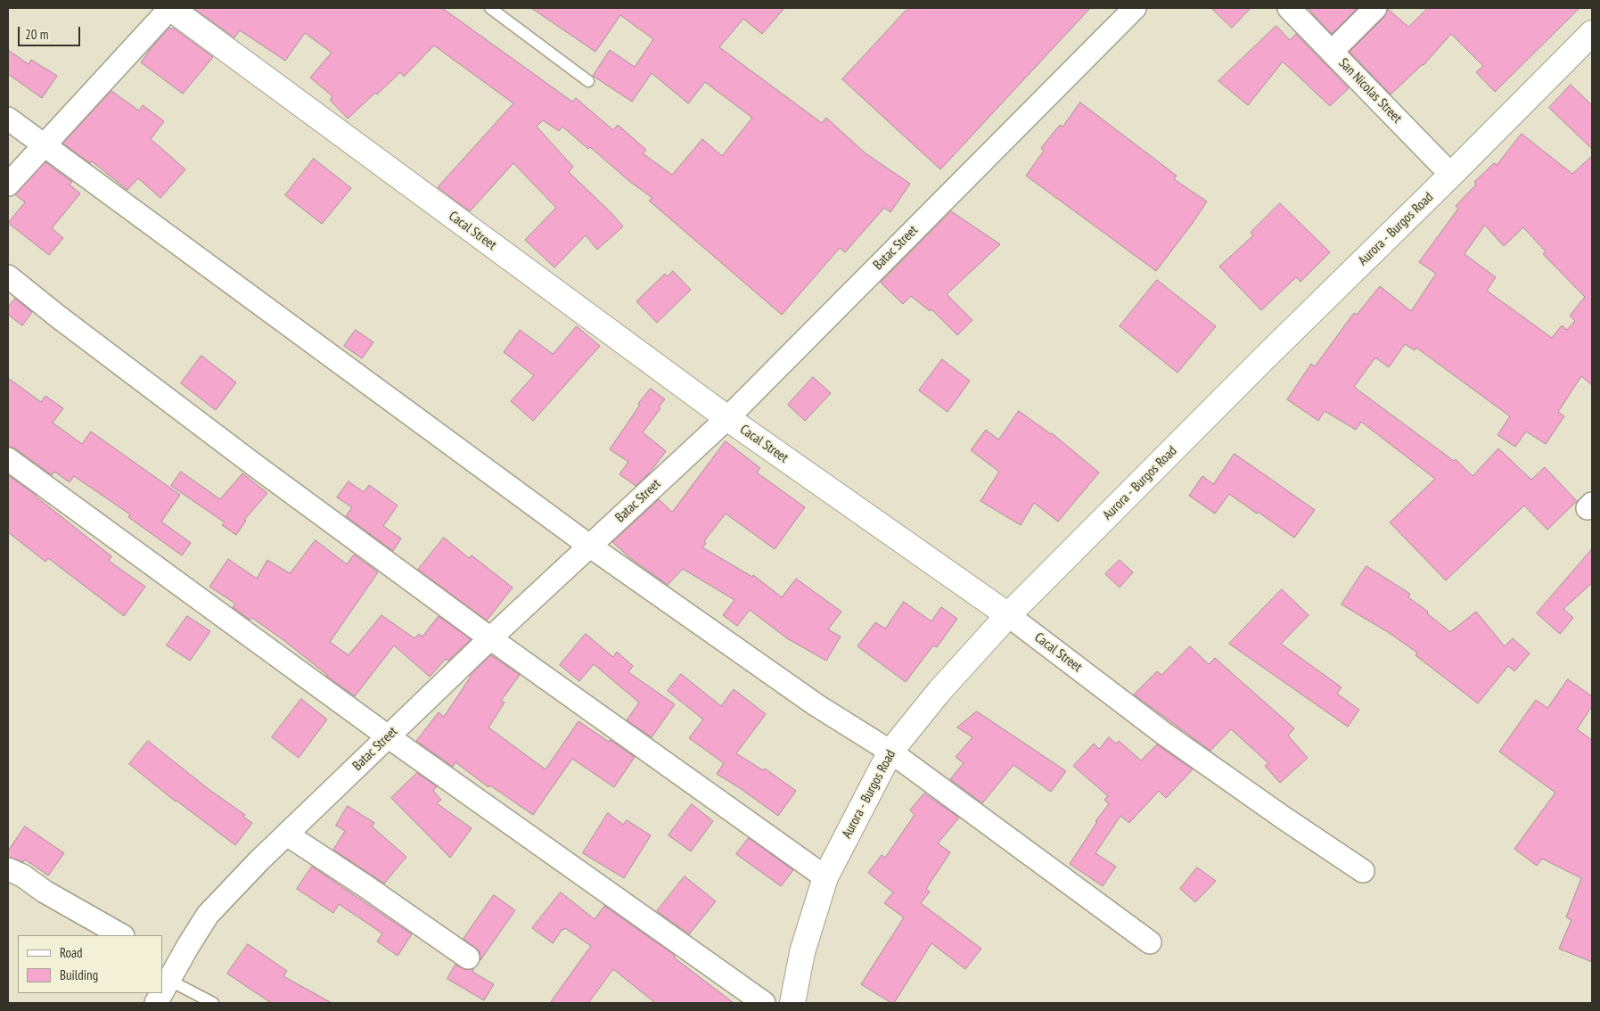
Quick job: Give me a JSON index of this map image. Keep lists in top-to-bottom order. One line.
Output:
{"streets":{"main road":["Aurora - Burgos Road","Cacal Street"],"street":["San Nicolas Street","Batac Street"]},"crossings":[["San Nicolas Street","Aurora - Burgos Road"],["Aurora - Burgos Road","Cacal Street"],["Cacal Street","Batac Street"]],"legend":["Road","Building"],"scale_bar":"20 m"}
